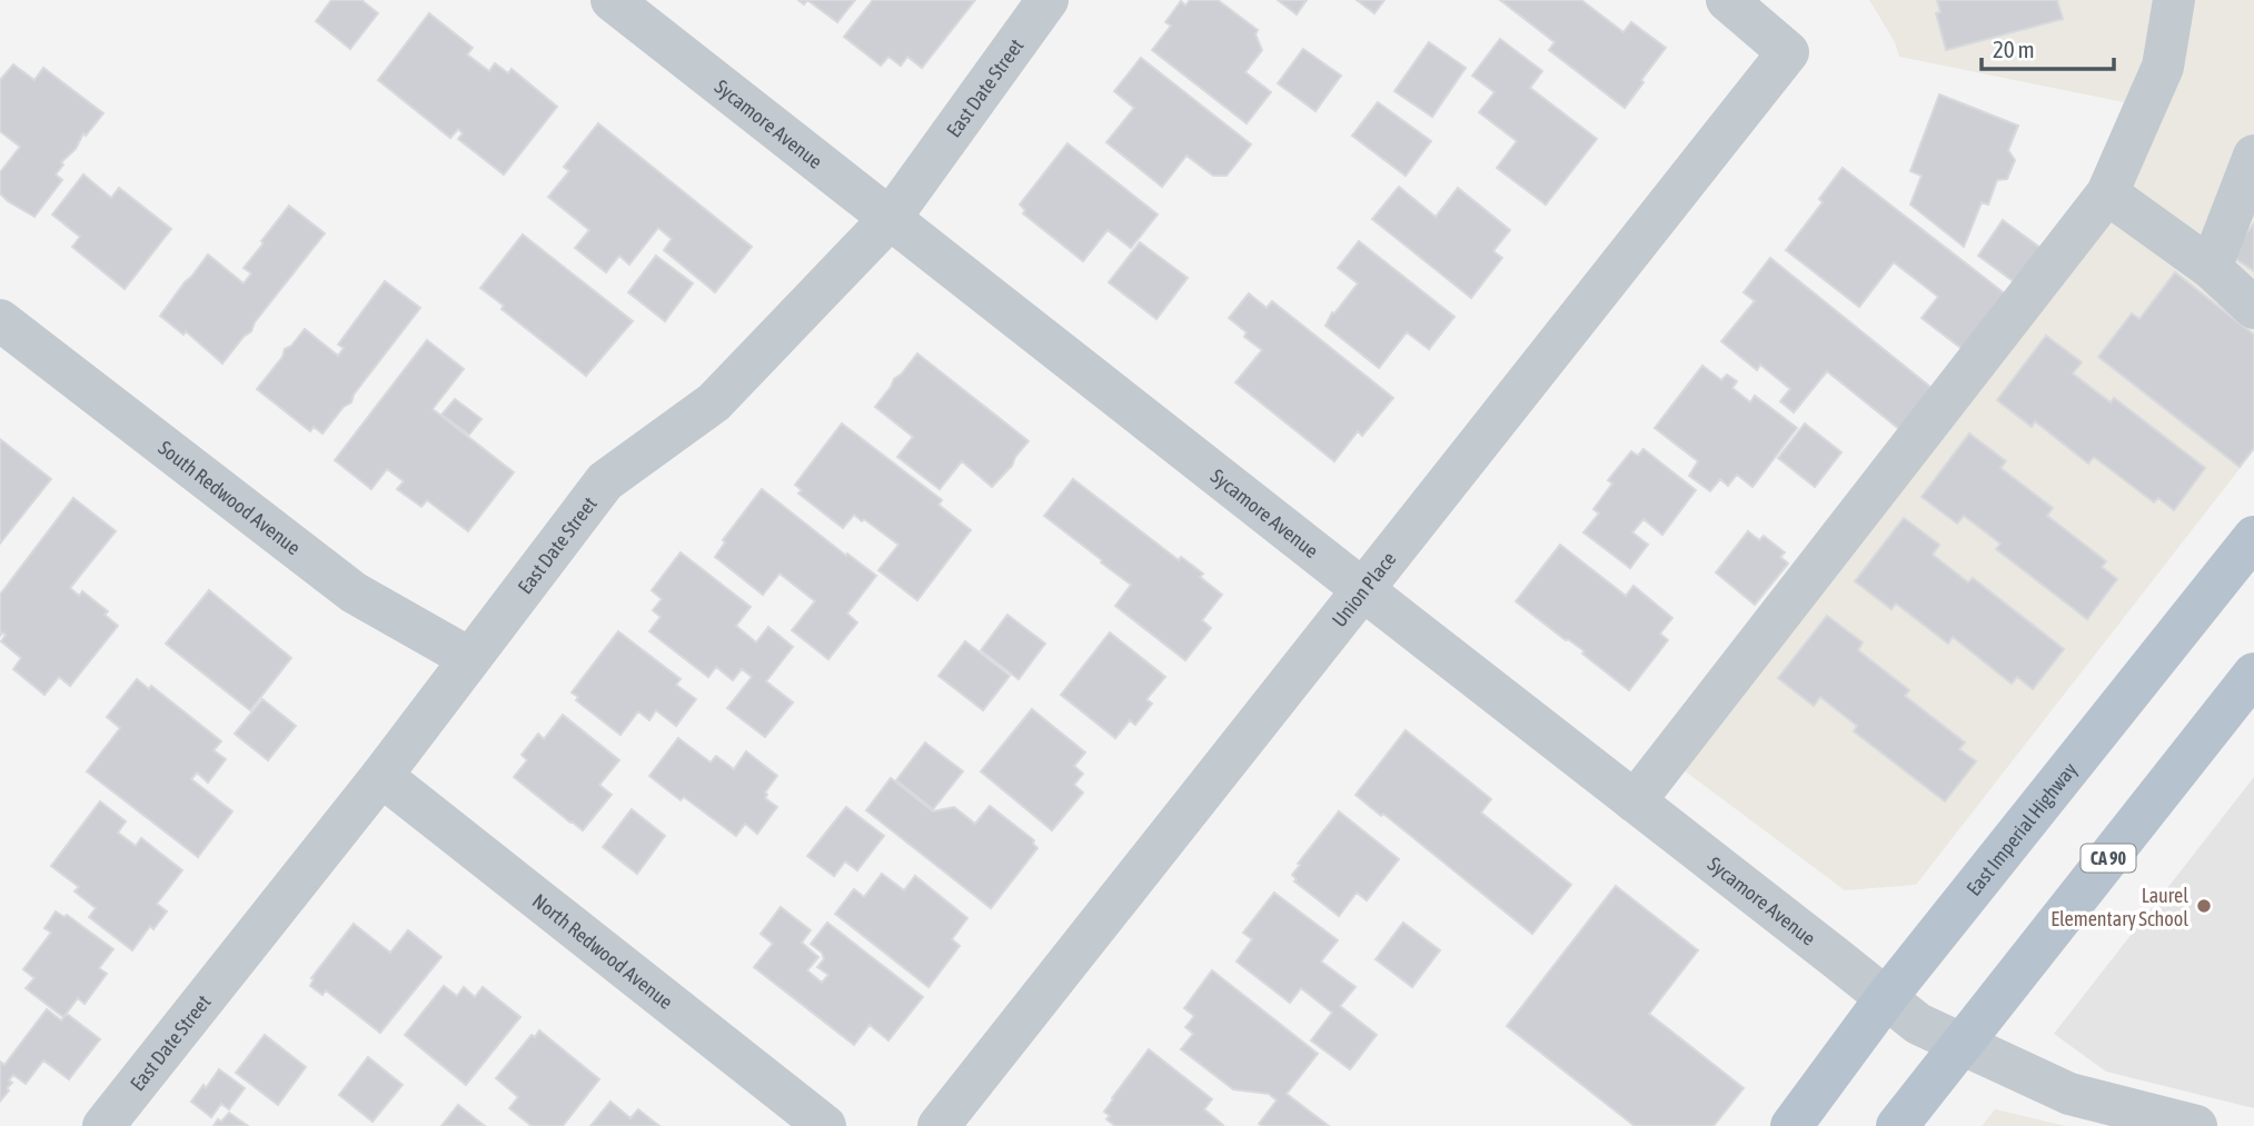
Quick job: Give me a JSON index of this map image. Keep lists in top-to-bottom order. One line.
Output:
{"streets":{"main road":["East Imperial Highway","CA 90"],"street":["East Date Street","Sycamore Avenue","South Redwood Avenue","Union Place","North Redwood Avenue"]},"crossings":[["East Date Street","Sycamore Avenue"],["East Date Street","South Redwood Avenue"],["East Date Street","North Redwood Avenue"],["Sycamore Avenue","Union Place"],["Sycamore Avenue","East Imperial Highway"],["Sycamore Avenue","CA 90"]],"places":["Laurel Elementary School"],"scale_bar":"20 m"}
